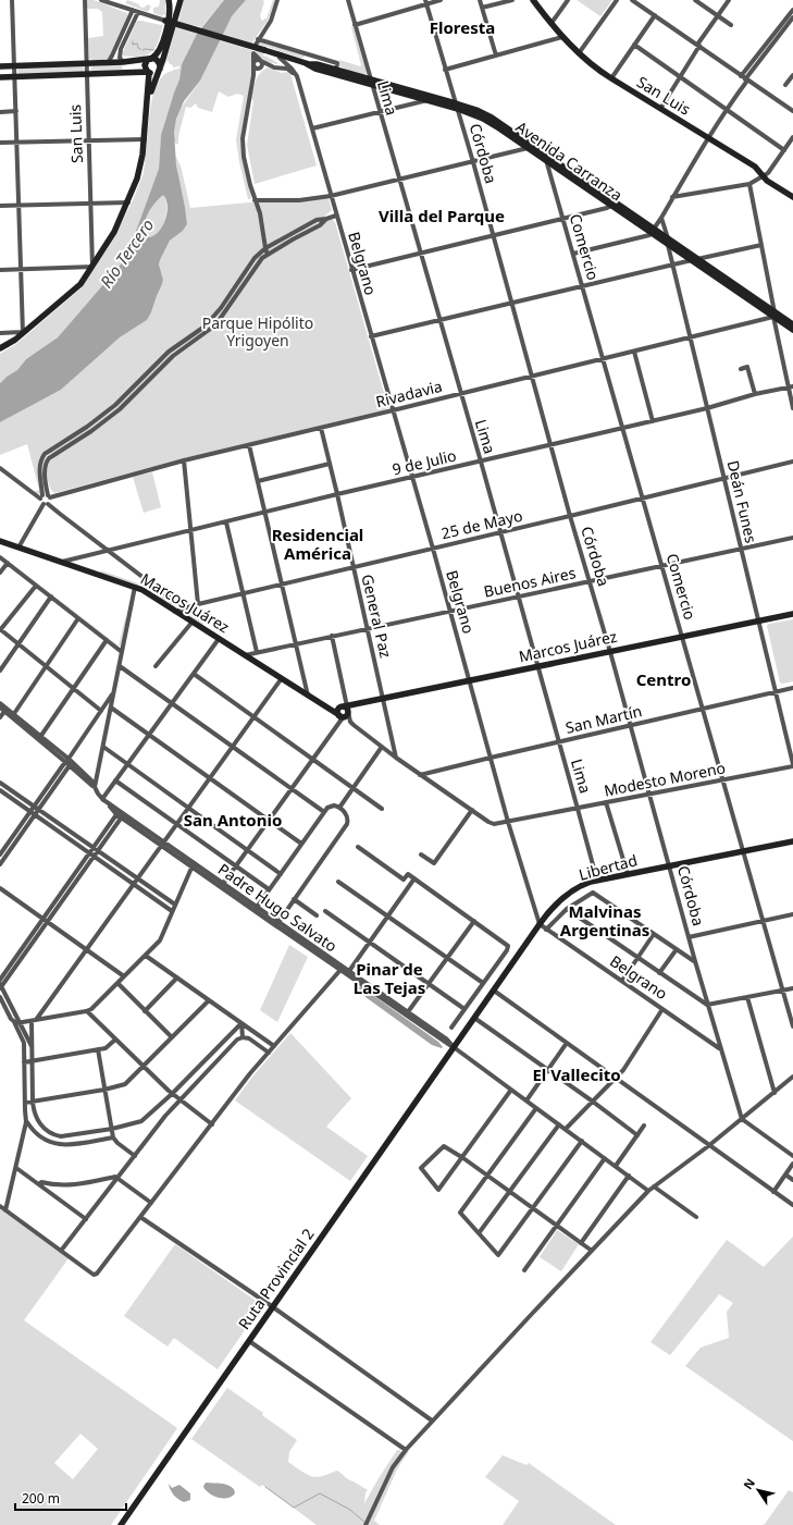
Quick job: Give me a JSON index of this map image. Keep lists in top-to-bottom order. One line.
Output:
{"streets":{"main road":["San Luis","Avenida Carranza","Marcos Juárez","Libertad","Ruta Provincial 2"],"street":["Lima","Córdoba","Comercio","Belgrano","Rivadavia","9 de Julio","Deán Funes","25 de Mayo","Buenos Aires","General Paz","San Martín","Modesto Moreno","Padre Hugo Salvato"]},"crossings":[["Lima","Avenida Carranza"],["Lima","Rivadavia"],["Lima","9 de Julio"],["Lima","25 de Mayo"],["Lima","Buenos Aires"],["Lima","Marcos Juárez"],["Lima","San Martín"],["Lima","Modesto Moreno"],["Lima","Libertad"],["Córdoba","Avenida Carranza"],["Córdoba","Belgrano"],["Córdoba","Rivadavia"],["Córdoba","9 de Julio"],["Córdoba","25 de Mayo"],["Córdoba","Buenos Aires"],["Córdoba","Marcos Juárez"],["Córdoba","San Martín"],["Córdoba","Modesto Moreno"],["Córdoba","Libertad"],["Avenida Carranza","Comercio"],["Avenida Carranza","Rivadavia"],["Avenida Carranza","Deán Funes"],["Comercio","Rivadavia"],["Comercio","9 de Julio"],["Comercio","25 de Mayo"],["Comercio","Buenos Aires"],["Comercio","Marcos Juárez"],["Comercio","San Martín"],["Comercio","Modesto Moreno"],["Comercio","Libertad"],["Belgrano","Rivadavia"],["Belgrano","9 de Julio"],["Belgrano","25 de Mayo"],["Belgrano","Buenos Aires"],["Belgrano","Marcos Juárez"],["Belgrano","San Martín"],["Belgrano","Modesto Moreno"],["Belgrano","Libertad"],["Rivadavia","Deán Funes"],["Rivadavia","General Paz"],["9 de Julio","Deán Funes"],["9 de Julio","Marcos Juárez"],["9 de Julio","General Paz"],["Deán Funes","25 de Mayo"],["Deán Funes","Buenos Aires"],["Deán Funes","Marcos Juárez"],["Deán Funes","San Martín"],["Deán Funes","Modesto Moreno"],["25 de Mayo","Marcos Juárez"],["25 de Mayo","General Paz"],["Buenos Aires","Marcos Juárez"],["Buenos Aires","General Paz"],["Buenos Aires","Modesto Moreno"],["Marcos Juárez","General Paz"],["Marcos Juárez","Modesto Moreno"],["General Paz","Modesto Moreno"],["San Martín","Modesto Moreno"],["Libertad","Padre Hugo Salvato"],["Libertad","Ruta Provincial 2"],["Padre Hugo Salvato","Ruta Provincial 2"]],"districts":["Floresta","Villa del Parque","Residencial América","Centro","San Antonio","Malvinas Argentinas","Pinar de Las Tejas","El Vallecito"],"water":["Río Tercero"],"parks":["Parque Hipólito Yrigoyen"],"scale_bar":"200 m","north":"top left"}
